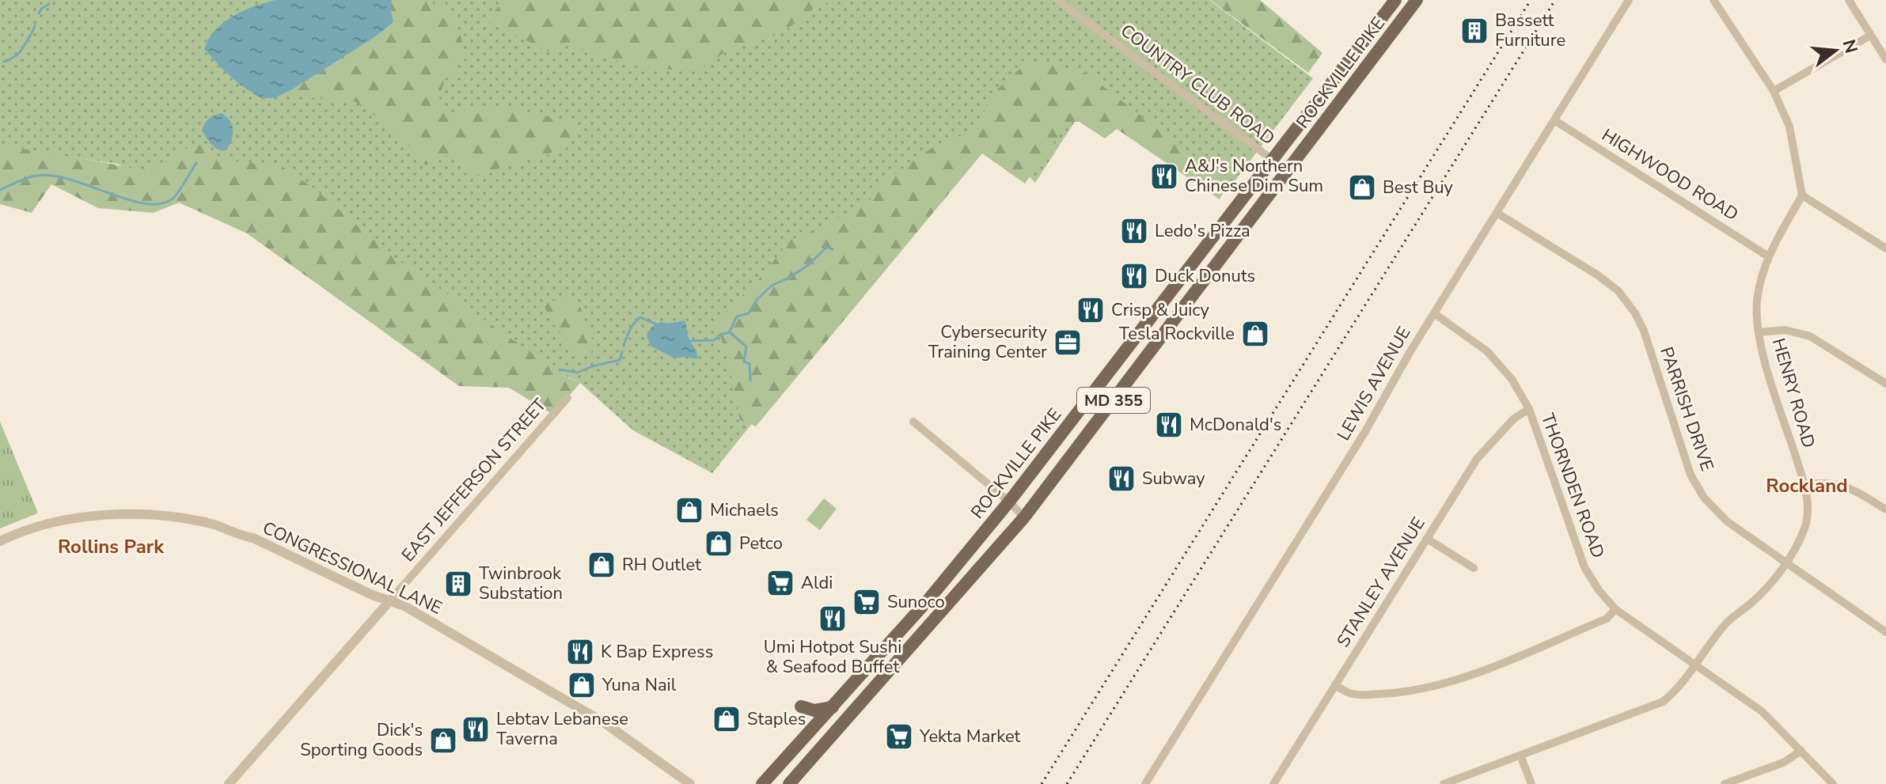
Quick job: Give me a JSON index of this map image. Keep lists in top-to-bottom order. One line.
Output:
{"streets":{"main road":["ROCKVILLE PIKE","MD 355"],"street":["COUNTRY CLUB ROAD","HIGHWOOD ROAD","LEWIS AVENUE","HENRY ROAD","PARRISH DRIVE","EAST JEFFERSON STREET","THORNDEN ROAD","CONGRESSIONAL LANE","STANLEY AVENUE"]},"crossings":[["ROCKVILLE PIKE","COUNTRY CLUB ROAD"],["HIGHWOOD ROAD","LEWIS AVENUE"],["HIGHWOOD ROAD","HENRY ROAD"],["LEWIS AVENUE","PARRISH DRIVE"],["LEWIS AVENUE","THORNDEN ROAD"],["HENRY ROAD","PARRISH DRIVE"],["HENRY ROAD","THORNDEN ROAD"],["EAST JEFFERSON STREET","CONGRESSIONAL LANE"],["THORNDEN ROAD","STANLEY AVENUE"]],"districts":["Rockland","Rollins Park"],"places":{"building":["Bassett Furniture","Twinbrook Substation"],"restaurant":["A&J's Northern Chinese Dim Sum","Ledo's Pizza","Duck Donuts","Crisp & Juicy","McDonald's","Subway","Umi Hotpot Sushi & Seafood Buffet","K Bap Express","Lebtav Lebanese Taverna"],"shop":["Best Buy","Tesla Rockville","Michaels","Petco","RH Outlet","Yuna Nail","Staples","Dick's Sporting Goods"],"office":["Cybersecurity Training Center"],"supermarket":["Aldi","Sunoco","Yekta Market"]},"north":"right"}
